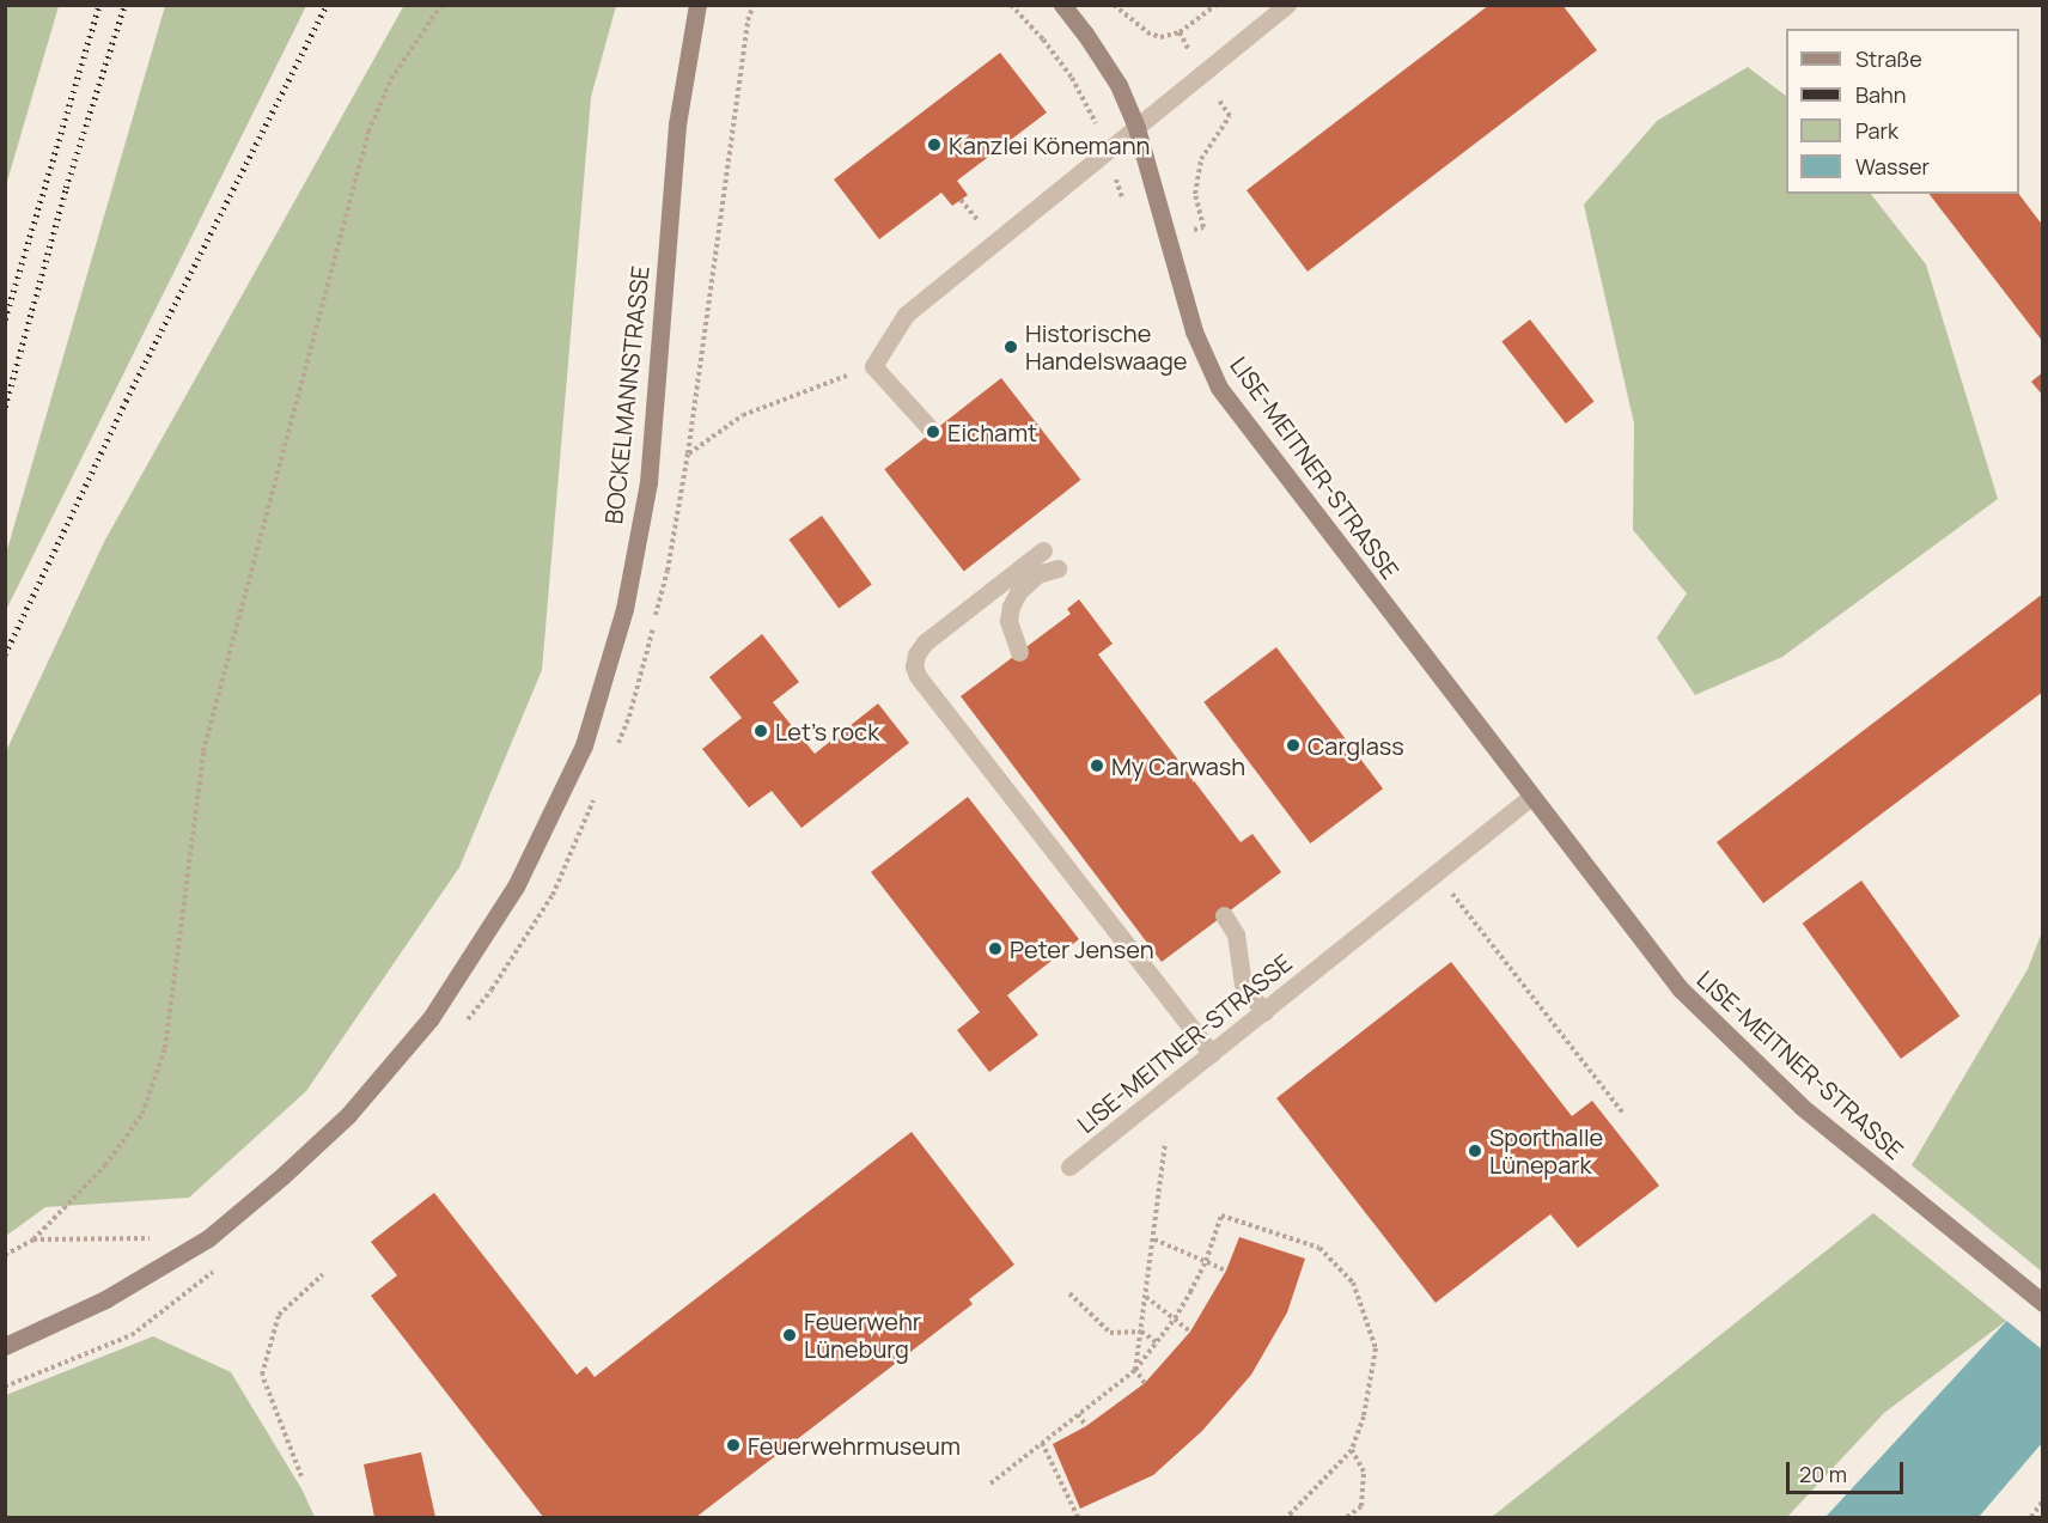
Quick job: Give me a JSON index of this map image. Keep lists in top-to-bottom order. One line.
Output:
{"streets":{"main road":["BOCKELMANNSTRASSE","LISE-MEITNER-STRASSE"]},"places":["Kanzlei Könemann","Historische Handelswaage","Eichamt","Let’s rock","Carglass","My Carwash","Peter Jensen","Sporthalle Lünepark","Feuerwehr Lüneburg","Feuerwehrmuseum"],"legend":["Straße","Bahn","Park","Wasser"],"scale_bar":"20 m"}
